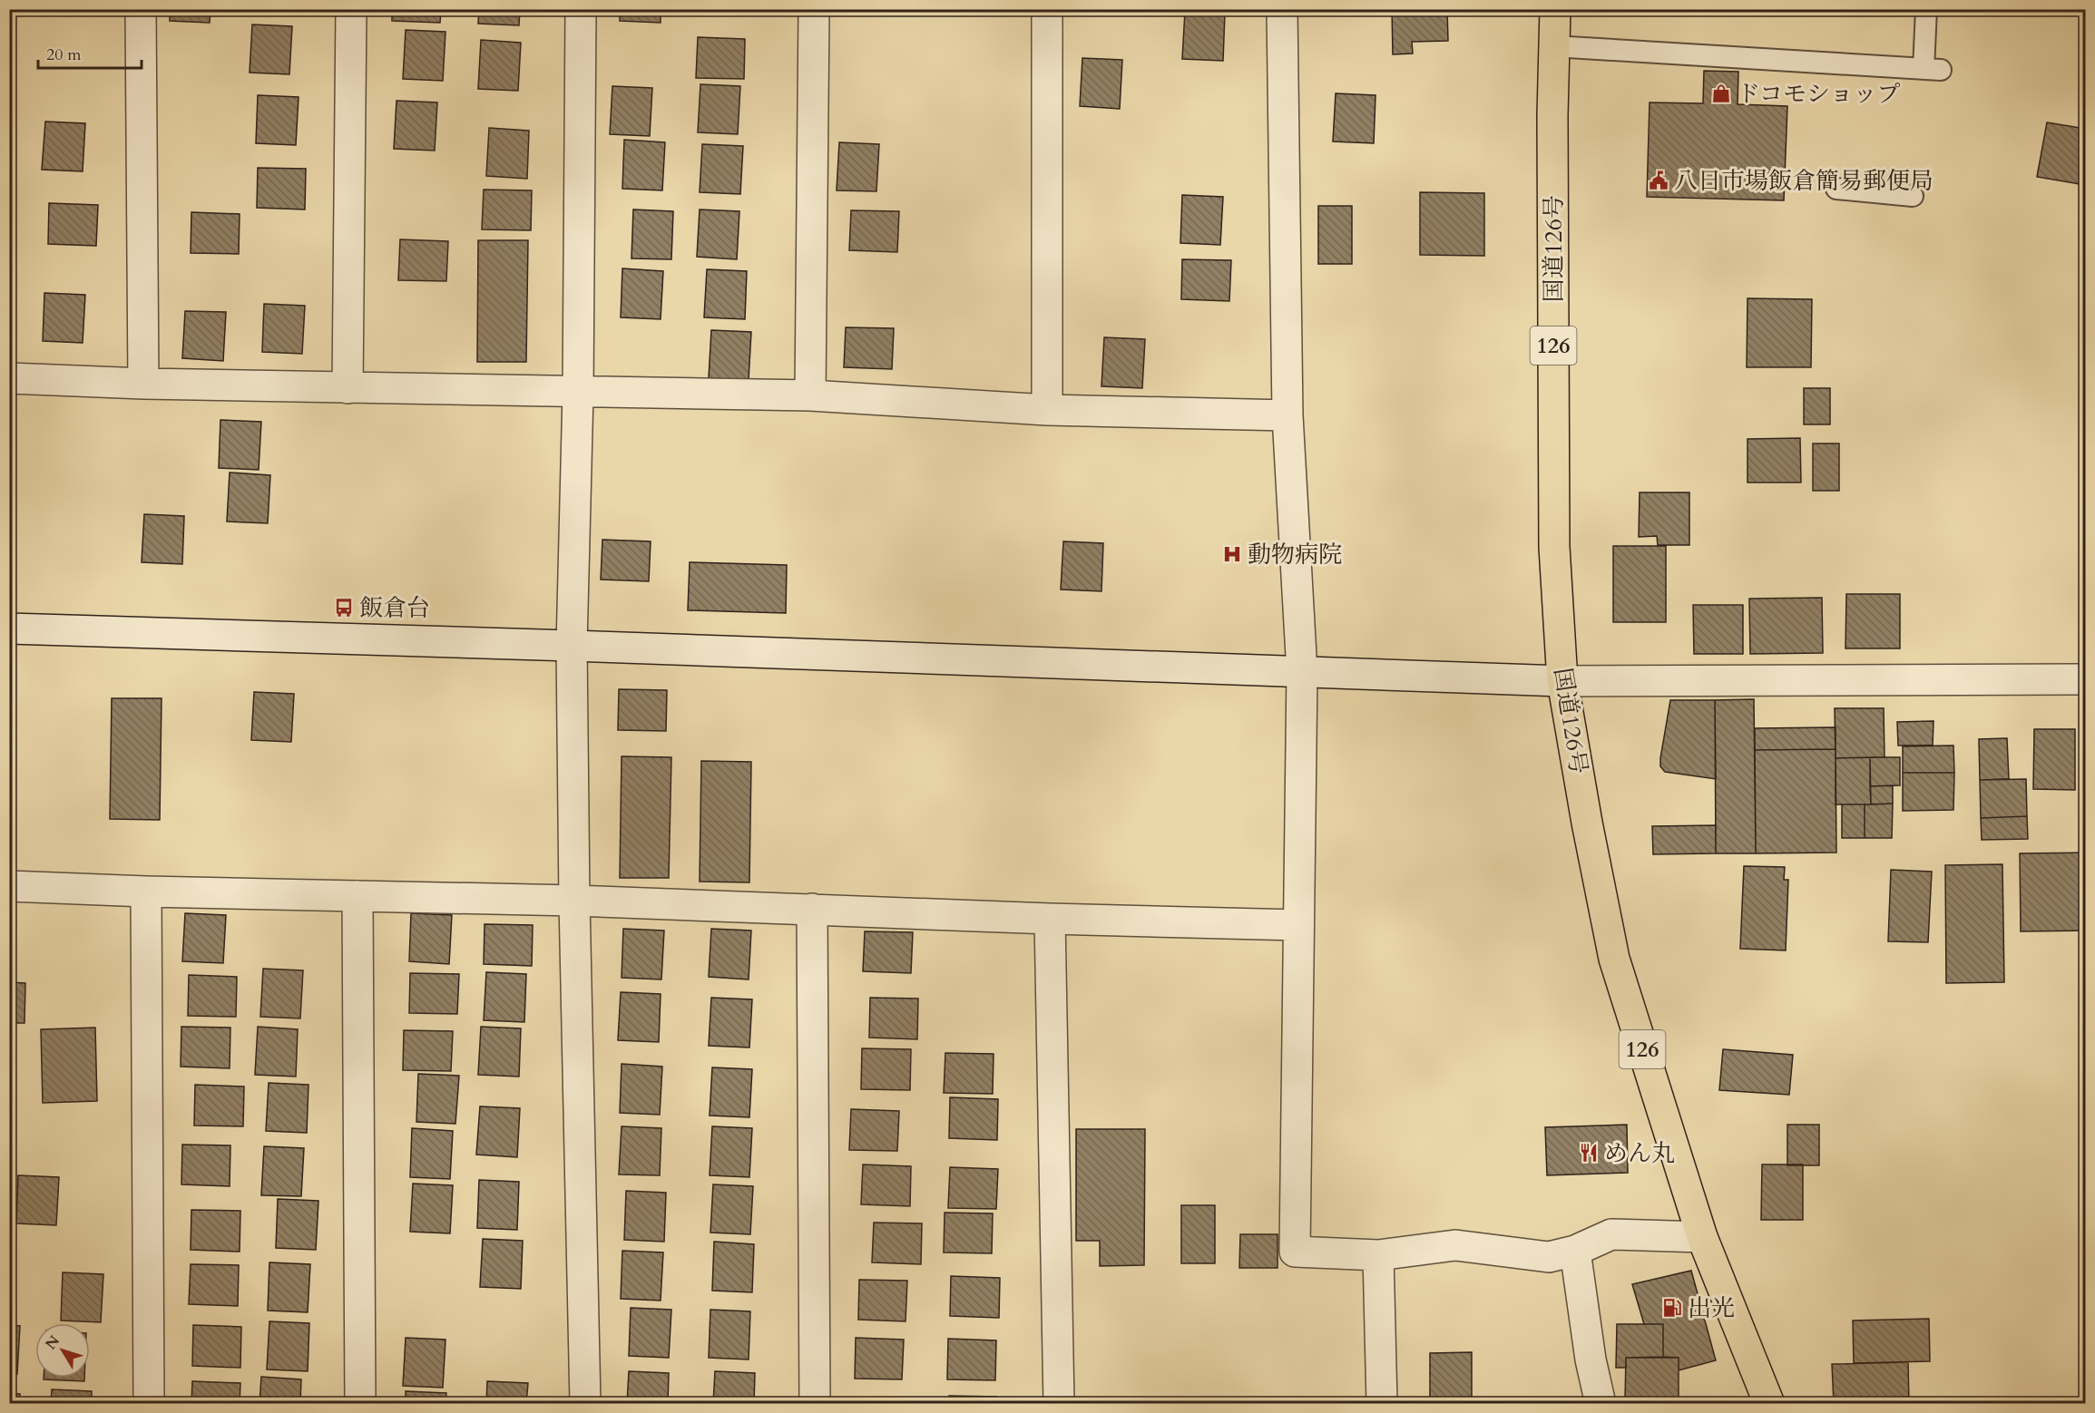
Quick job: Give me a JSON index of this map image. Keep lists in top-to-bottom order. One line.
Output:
{"streets":{"highway":["国道126号","126"]},"places":{"shop":["ドコモショップ"],"public building":["八日市場飯倉簡易郵便局"],"hospital":["動物病院"],"bus stop":["飯倉台"],"restaurant":["めん丸"],"fuel station":["出光"]},"scale_bar":"20 m","north":"top left"}
